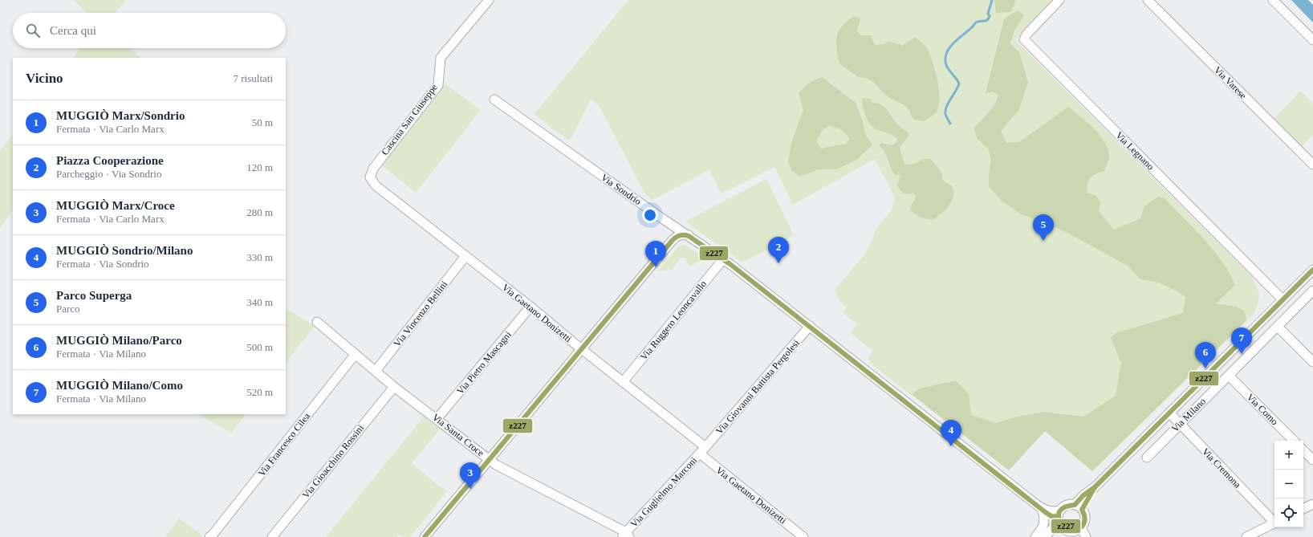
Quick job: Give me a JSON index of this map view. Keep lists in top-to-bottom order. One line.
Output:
{"streets":{"street":["Via Varese","Cascina San Giuseppe","Via Legnano","Via Sondrio","Via Gaetano Donizetti","Via Vincenzo Bellini","Via Ruggero Leoncavallo","Via Pietro Mascagni","Via Giovanni Battista Pergolesi","Via Como","Via Milano","Via Santa Croce","Via Francesco Cilea","Via Gioacchino Rossini","Via Cremona","Via Guglielmo Marconi"]},"crossings":[["Cascina San Giuseppe","Via Gaetano Donizetti"],["Via Legnano","Via Milano"],["Via Sondrio","Via Ruggero Leoncavallo"],["Via Sondrio","Via Giovanni Battista Pergolesi"],["Via Gaetano Donizetti","Via Vincenzo Bellini"],["Via Gaetano Donizetti","Via Ruggero Leoncavallo"],["Via Gaetano Donizetti","Via Pietro Mascagni"],["Via Gaetano Donizetti","Via Giovanni Battista Pergolesi"],["Via Gaetano Donizetti","Via Guglielmo Marconi"],["Via Vincenzo Bellini","Via Santa Croce"],["Via Pietro Mascagni","Via Santa Croce"],["Via Giovanni Battista Pergolesi","Via Guglielmo Marconi"],["Via Como","Via Milano"],["Via Milano","Via Cremona"],["Via Santa Croce","Via Francesco Cilea"],["Via Santa Croce","Via Gioacchino Rossini"],["Via Santa Croce","Via Guglielmo Marconi"]],"lines":["transit line z227"],"page":{"search":"Cerca qui","heading":["Vicino","7 risultati"],"list":[{"mark":"1","name":"MUGGIÒ Marx/Sondrio","note":"Fermata · Via Carlo Marx","value":"50 m"},{"mark":"2","name":"Piazza Cooperazione","note":"Parcheggio · Via Sondrio","value":"120 m"},{"mark":"3","name":"MUGGIÒ Marx/Croce","note":"Fermata · Via Carlo Marx","value":"280 m"},{"mark":"4","name":"MUGGIÒ Sondrio/Milano","note":"Fermata · Via Sondrio","value":"330 m"},{"mark":"5","name":"Parco Superga","note":"Parco","value":"340 m"},{"mark":"6","name":"MUGGIÒ Milano/Parco","note":"Fermata · Via Milano","value":"500 m"},{"mark":"7","name":"MUGGIÒ Milano/Como","note":"Fermata · Via Milano","value":"520 m"}],"pins":["5","2","1","7","6","4","3"],"map_buttons":["+","−"]}}
